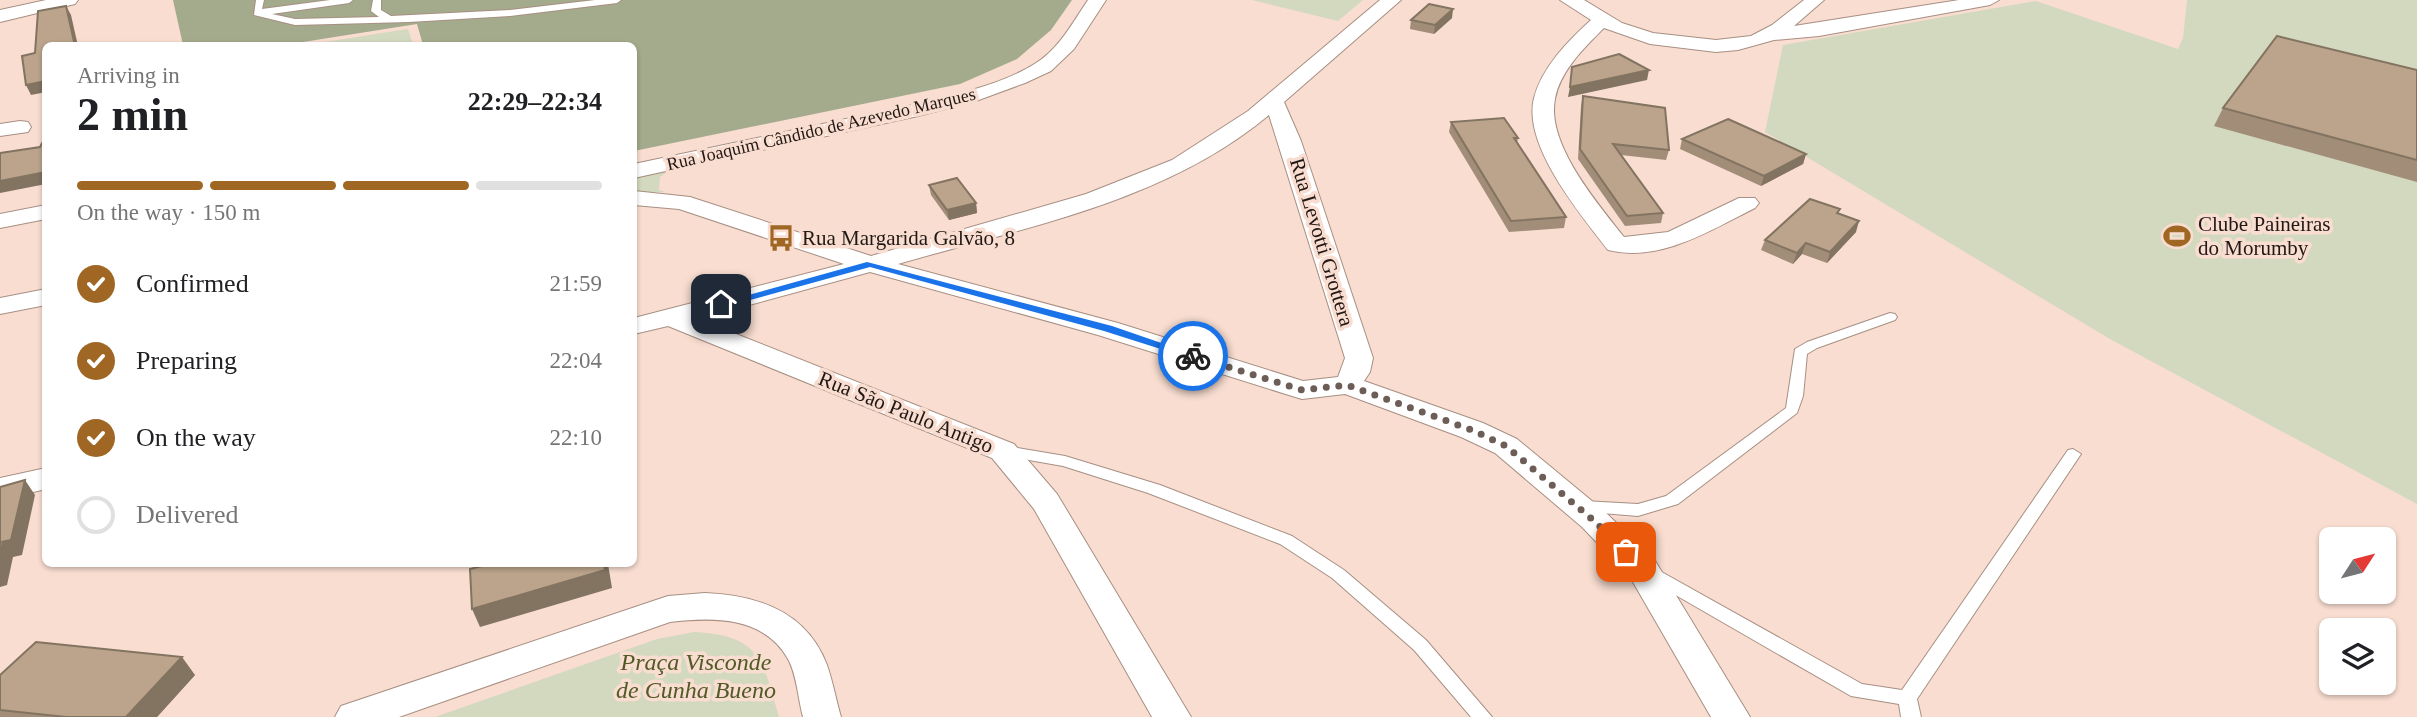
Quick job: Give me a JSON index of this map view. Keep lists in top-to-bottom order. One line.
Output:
{"streets":{"street":["Rua Joaquim Cândido de Azevedo Marques","Rua Levotti Grottera","Rua São Paulo Antigo"]},"parks":["Praça Visconde de Cunha Bueno"],"places":{"sports":["Clube Paineiras do Morumby"],"bus stop":["Rua Margarida Galvão, 8"]},"north":"top right","page":{"heading":["2 min","Arriving in","22:29–22:34"],"bar":"On the way · 150 m","list":[["Confirmed","21:59"],["Preparing","22:04"],["On the way","22:10"],"Delivered"]}}
